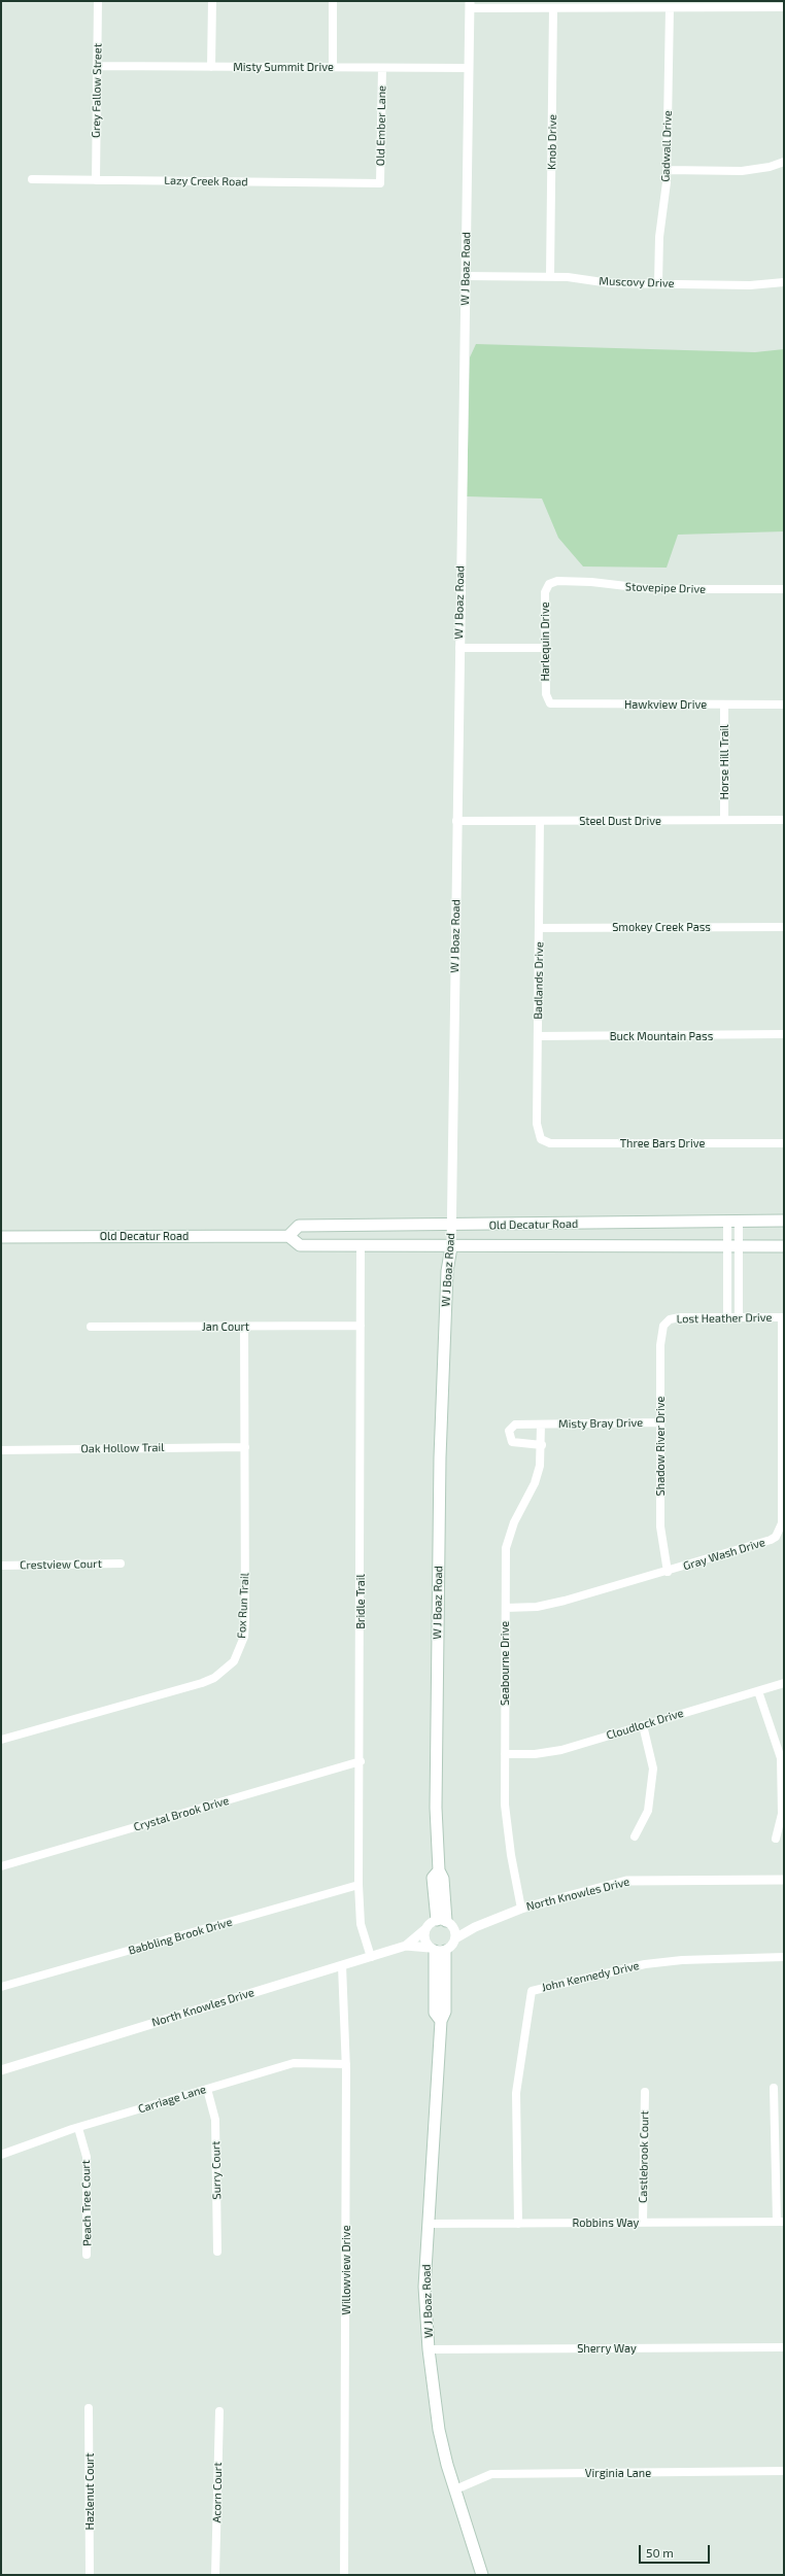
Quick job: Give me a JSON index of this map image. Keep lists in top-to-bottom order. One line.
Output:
{"streets":{"main road":["W J Boaz Road","Old Decatur Road"],"street":["Misty Summit Drive","Grey Fallow Street","Old Ember Lane","Knob Drive","Gadwall Drive","Lazy Creek Road","Muscovy Drive","Stovepipe Drive","Harlequin Drive","Hawkview Drive","Horse Hill Trail","Steel Dust Drive","Smokey Creek Pass","Badlands Drive","Buck Mountain Pass","Three Bars Drive","Lost Heather Drive","Jan Court","Misty Bray Drive","Shadow River Drive","Oak Hollow Trail","Gray Wash Drive","Crestview Court","Bridle Trail","Fox Run Trail","Seabourne Drive","Cloudlock Drive","Crystal Brook Drive","North Knowles Drive","Babbling Brook Drive","John Kennedy Drive","Carriage Lane","Castlebrook Court","Surry Court","Peach Tree Court","Robbins Way","Willowview Drive","Sherry Way","Virginia Lane","Hazlenut Court","Acorn Court"]},"crossings":[["Misty Summit Drive","Grey Fallow Street"],["Misty Summit Drive","Old Ember Lane"],["Misty Summit Drive","W J Boaz Road"],["Grey Fallow Street","Lazy Creek Road"],["Old Ember Lane","Lazy Creek Road"],["Knob Drive","Muscovy Drive"],["Gadwall Drive","Muscovy Drive"],["W J Boaz Road","Muscovy Drive"],["W J Boaz Road","Steel Dust Drive"],["W J Boaz Road","Old Decatur Road"],["W J Boaz Road","North Knowles Drive"],["W J Boaz Road","Robbins Way"],["W J Boaz Road","Sherry Way"],["W J Boaz Road","Virginia Lane"],["Stovepipe Drive","Harlequin Drive"],["Harlequin Drive","Hawkview Drive"],["Hawkview Drive","Horse Hill Trail"],["Horse Hill Trail","Steel Dust Drive"],["Steel Dust Drive","Badlands Drive"],["Smokey Creek Pass","Badlands Drive"],["Badlands Drive","Buck Mountain Pass"],["Badlands Drive","Three Bars Drive"],["Old Decatur Road","Bridle Trail"],["Lost Heather Drive","Shadow River Drive"],["Lost Heather Drive","Gray Wash Drive"],["Jan Court","Bridle Trail"],["Jan Court","Fox Run Trail"],["Misty Bray Drive","Shadow River Drive"],["Misty Bray Drive","Seabourne Drive"],["Shadow River Drive","Gray Wash Drive"],["Oak Hollow Trail","Fox Run Trail"],["Gray Wash Drive","Seabourne Drive"],["Bridle Trail","Crystal Brook Drive"],["Bridle Trail","North Knowles Drive"],["Bridle Trail","Babbling Brook Drive"],["Seabourne Drive","Cloudlock Drive"],["Seabourne Drive","North Knowles Drive"],["North Knowles Drive","Willowview Drive"],["John Kennedy Drive","Robbins Way"],["Carriage Lane","Surry Court"],["Carriage Lane","Peach Tree Court"],["Carriage Lane","Willowview Drive"],["Castlebrook Court","Robbins Way"]],"scale_bar":"50 m"}
